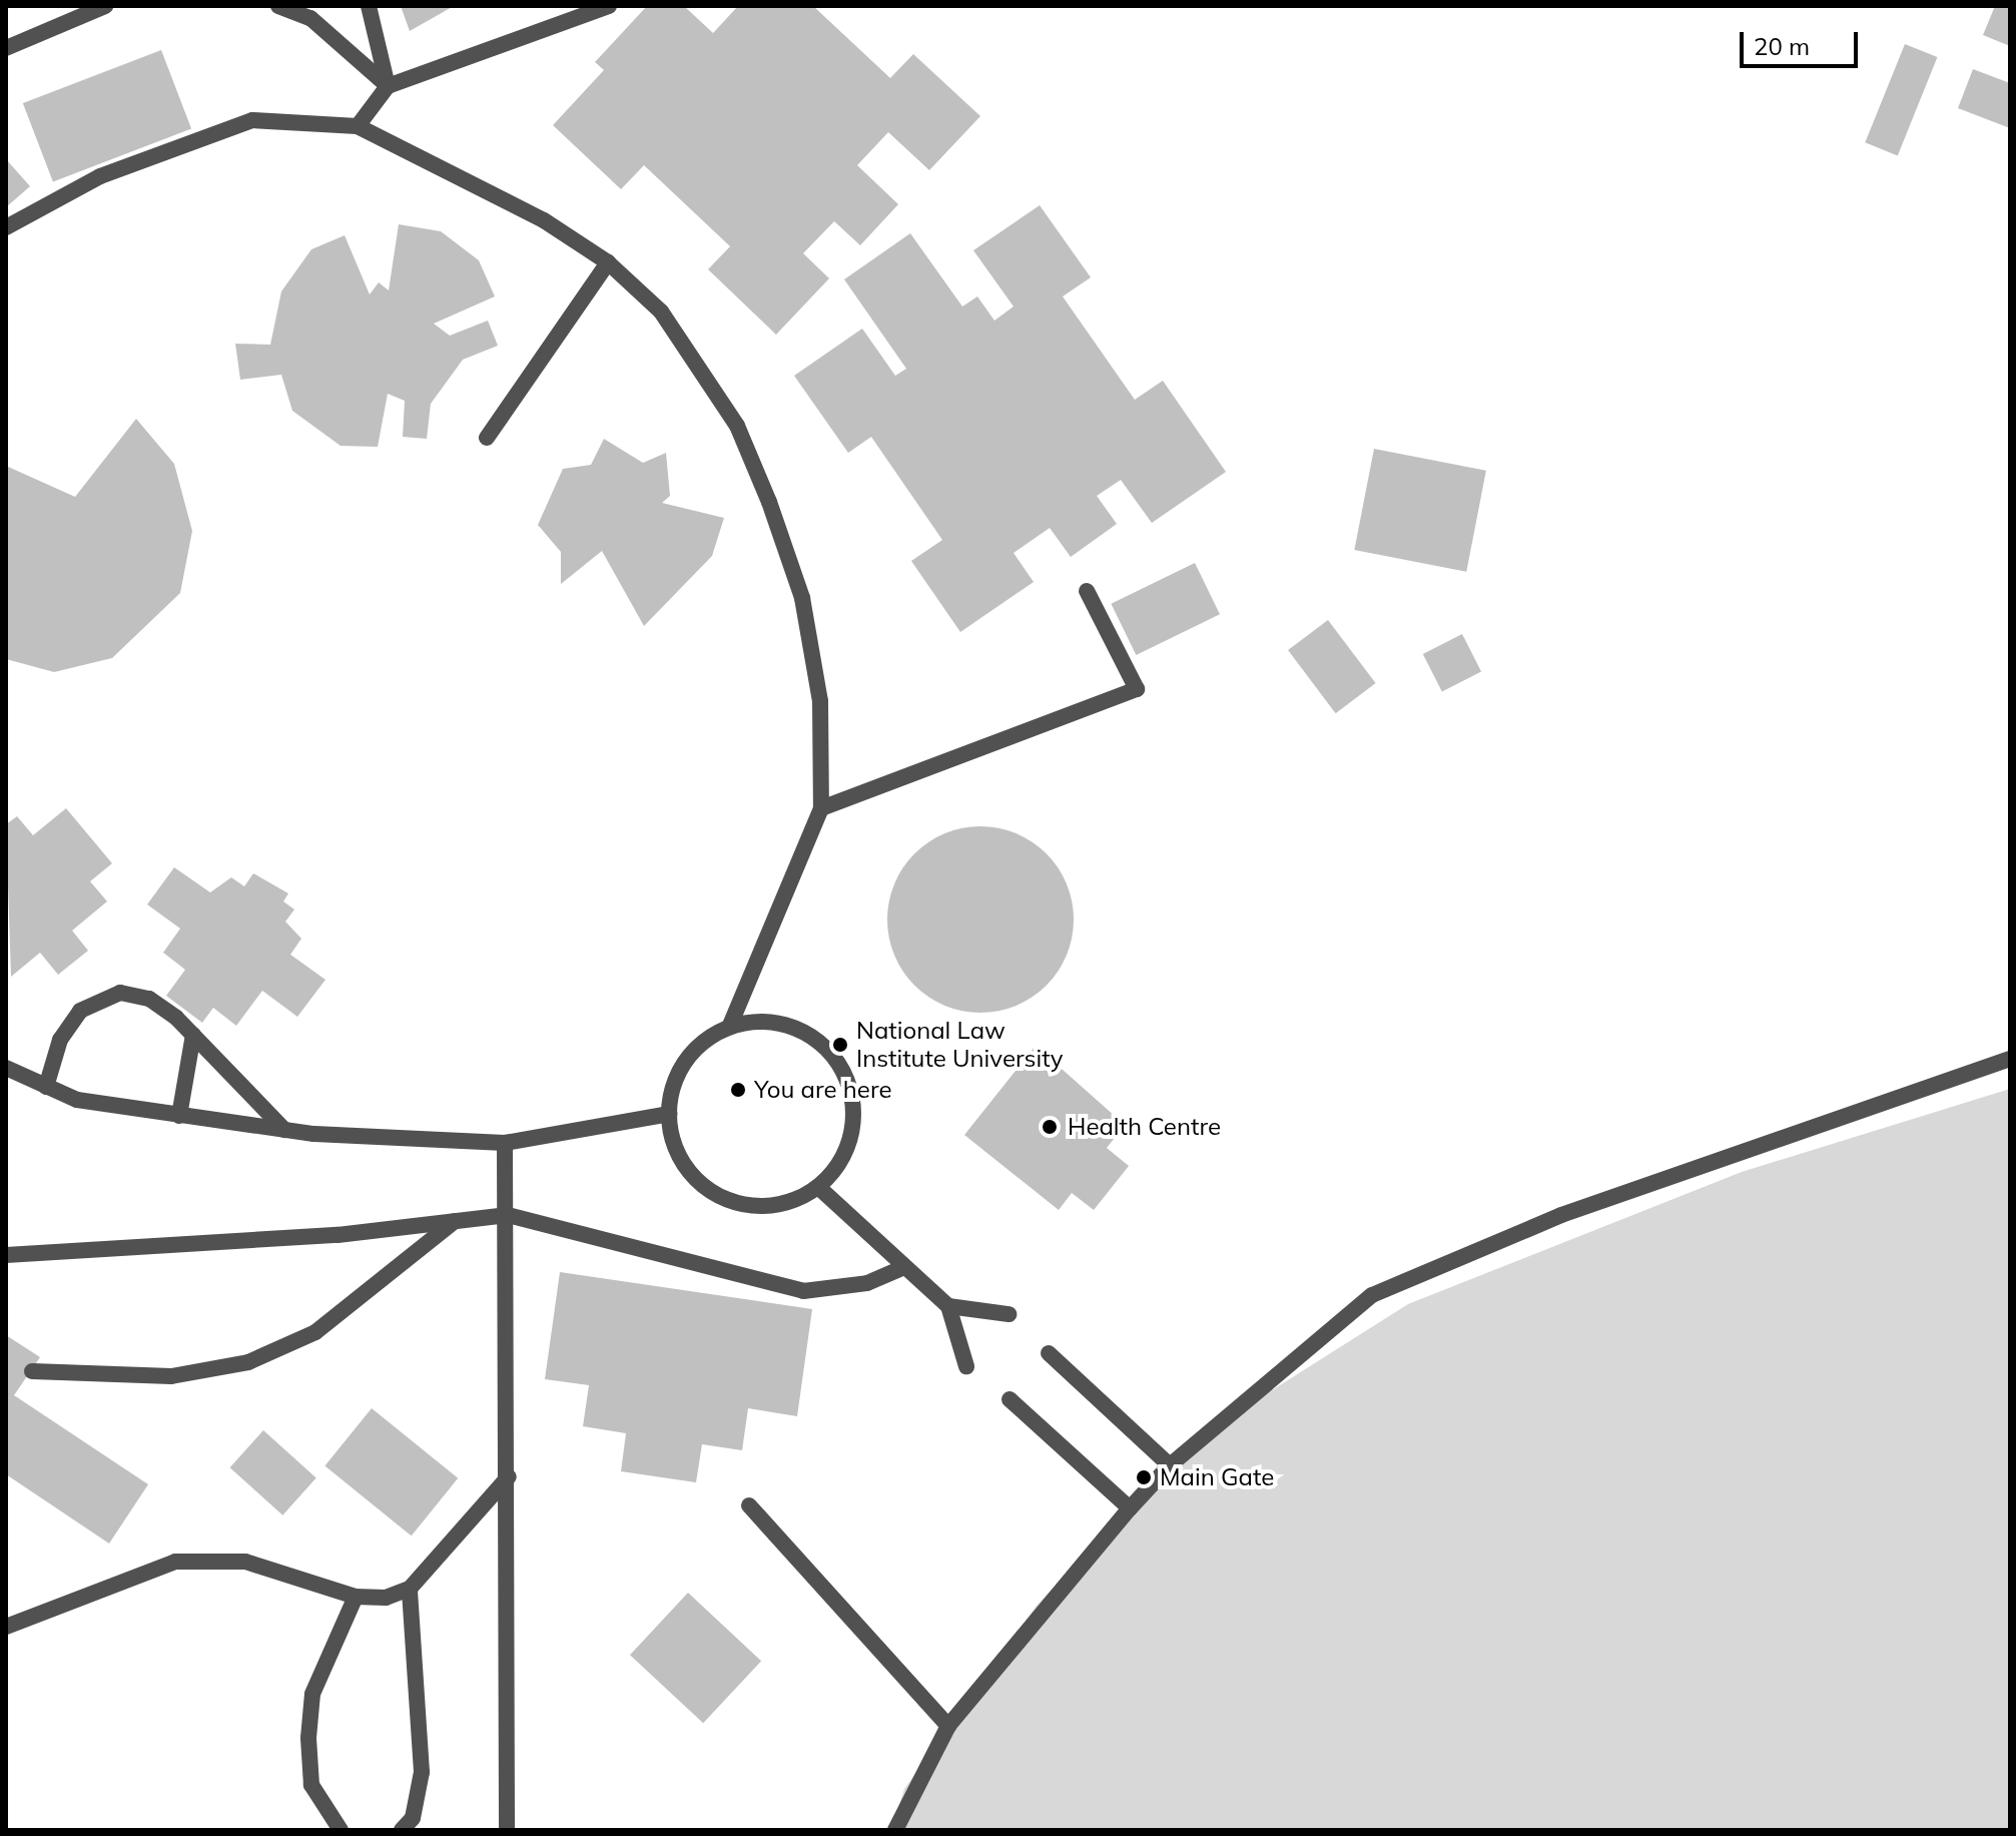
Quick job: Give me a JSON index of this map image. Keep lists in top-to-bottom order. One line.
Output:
{"places":["National Law Institute University","You are here","Health Centre","Main Gate"],"scale_bar":"20 m"}
